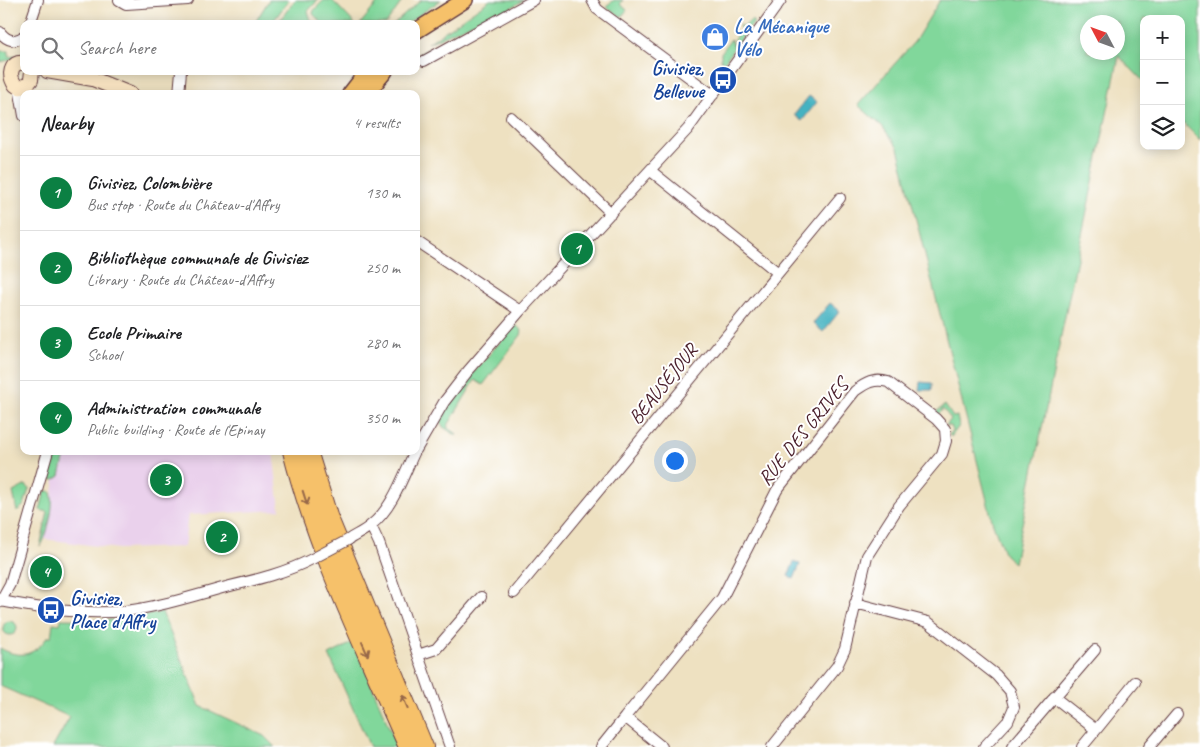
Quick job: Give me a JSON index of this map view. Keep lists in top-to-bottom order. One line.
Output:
{"streets":{"street":["BEAUSÉJOUR","RUE DES GRIVES"]},"places":{"shop":["La Mécanique Vélo"],"bus stop":["Givisiez, Bellevue","Givisiez, Place d'Affry"]},"north":"top left","page":{"map_buttons":["+","−"],"search":"Search here","heading":["Nearby","4 results"],"list":[{"mark":"1","name":"Givisiez, Colombière","note":"Bus stop · Route du Château-d'Affry","value":"130 m"},{"mark":"2","name":"Bibliothèque communale de Givisiez","note":"Library · Route du Château-d'Affry","value":"250 m"},{"mark":"3","name":"Ecole Primaire","note":"School","value":"280 m"},{"mark":"4","name":"Administration communale","note":"Public building · Route de l'Epinay","value":"350 m"}],"pins":["1","3","2","4"]}}
